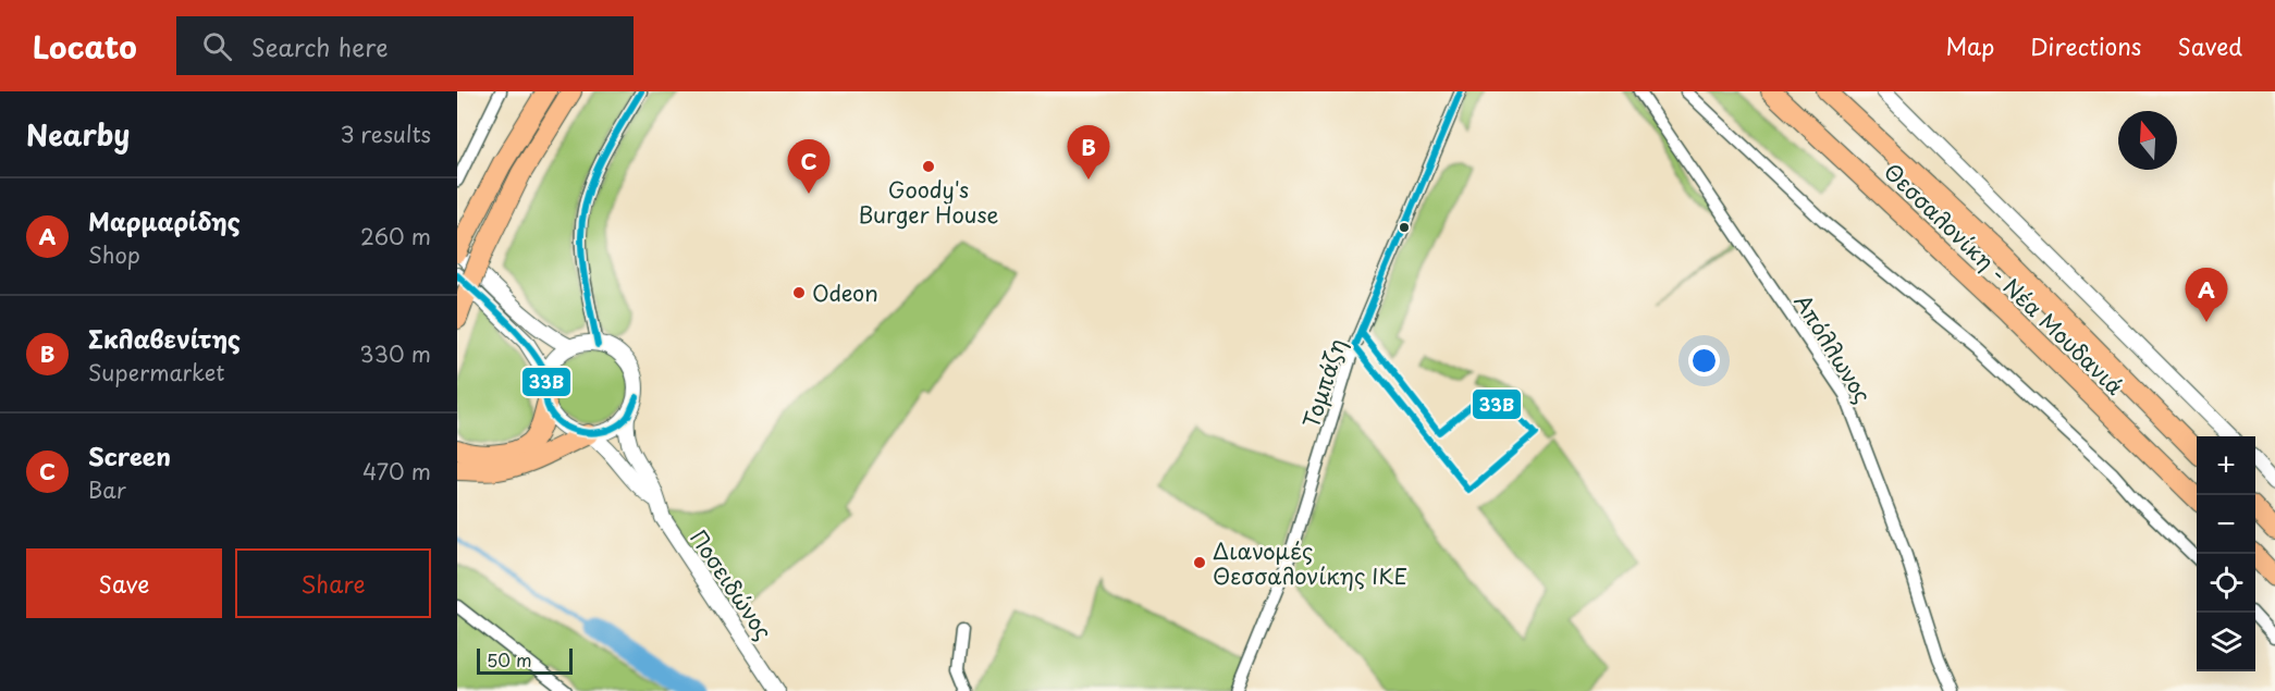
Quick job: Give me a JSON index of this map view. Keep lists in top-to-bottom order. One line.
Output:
{"streets":{"highway":["Θεσσαλονίκη - Νέα Μουδανιά"],"street":["Απόλλωνος","Τομπάζη","Ποσειδώνος"]},"places":["Goody's Burger House","Odeon","Διανομές Θεσσαλονίκης ΙΚΕ"],"lines":["transit line 33Β"],"scale_bar":"50 m","north":"top","page":{"header":"Locato","search":"Search here","nav":["Map","Directions","Saved"],"heading":["Nearby","3 results"],"pins":["B","C","A"],"list":[{"mark":"A","name":"Μαρμαρίδης","note":"Shop","value":"260 m"},{"mark":"B","name":"Σκλαβενίτης","note":"Supermarket","value":"330 m"},{"mark":"C","name":"Screen","note":"Bar","value":"470 m"}],"map_buttons":["+","−"],"buttons":["Save","Share"],"scale":"50 m"}}
